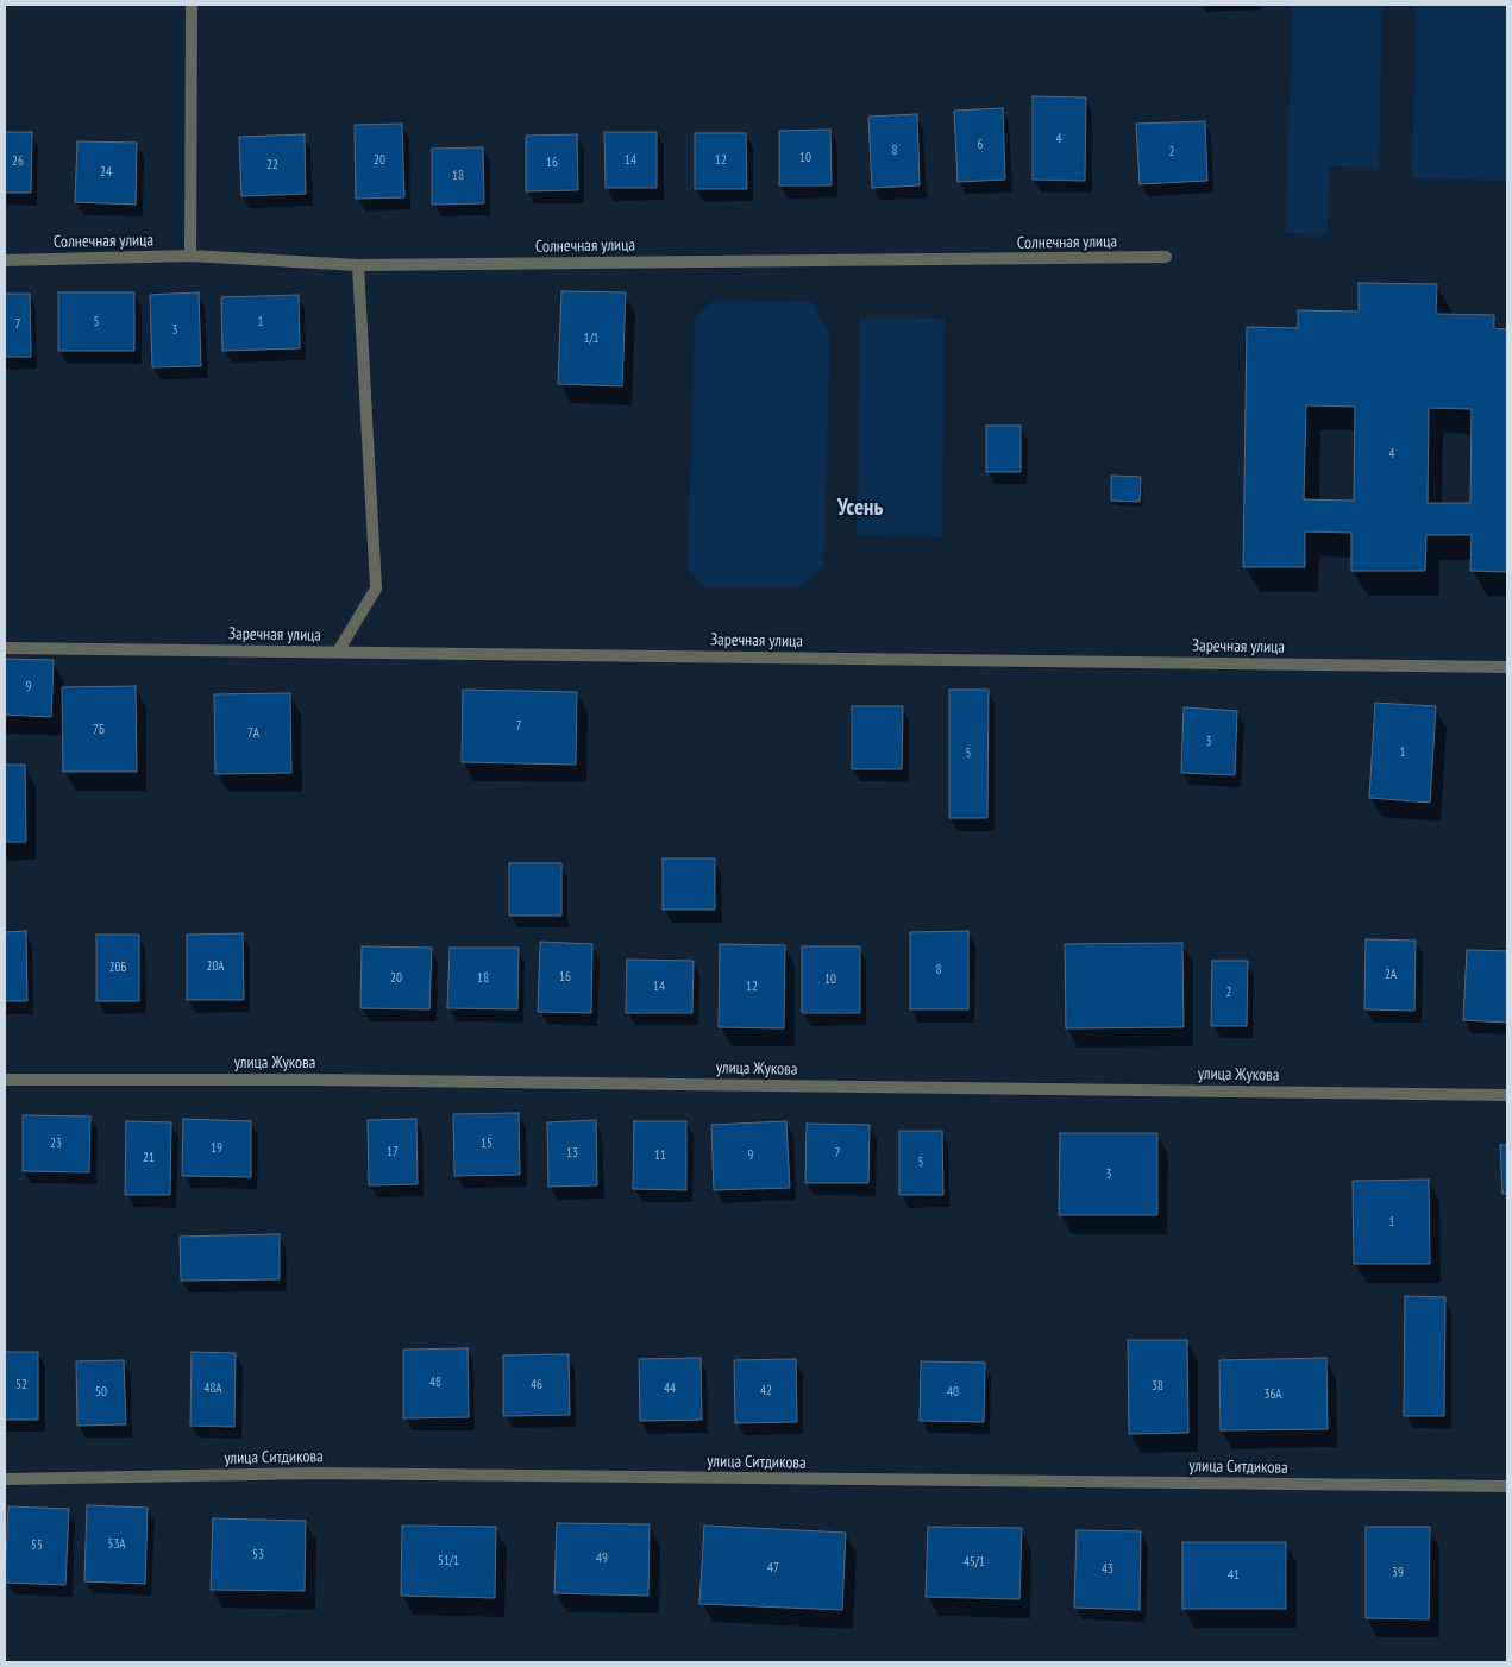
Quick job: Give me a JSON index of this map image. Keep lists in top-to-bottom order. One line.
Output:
{"streets":{"street":["Солнечная улица","Заречная улица","улица Жукова","улица Ситдикова"]},"districts":["Усень"],"house_numbers":["4","6","8","2","10","20","14","12","26","16","22","24","18","5","1","7","3","1/1","4","9","7","7Б","7А","3","1","5","20А","20Б","8","2А","16","20","18","10","14","12","2","23","15","19","17","13","7","11","9","21","5","3","1","48","52","46","38","48А","44","42","50","40","36А","53А","55","53","49","51/1","45/1","47","43","39","41"]}
